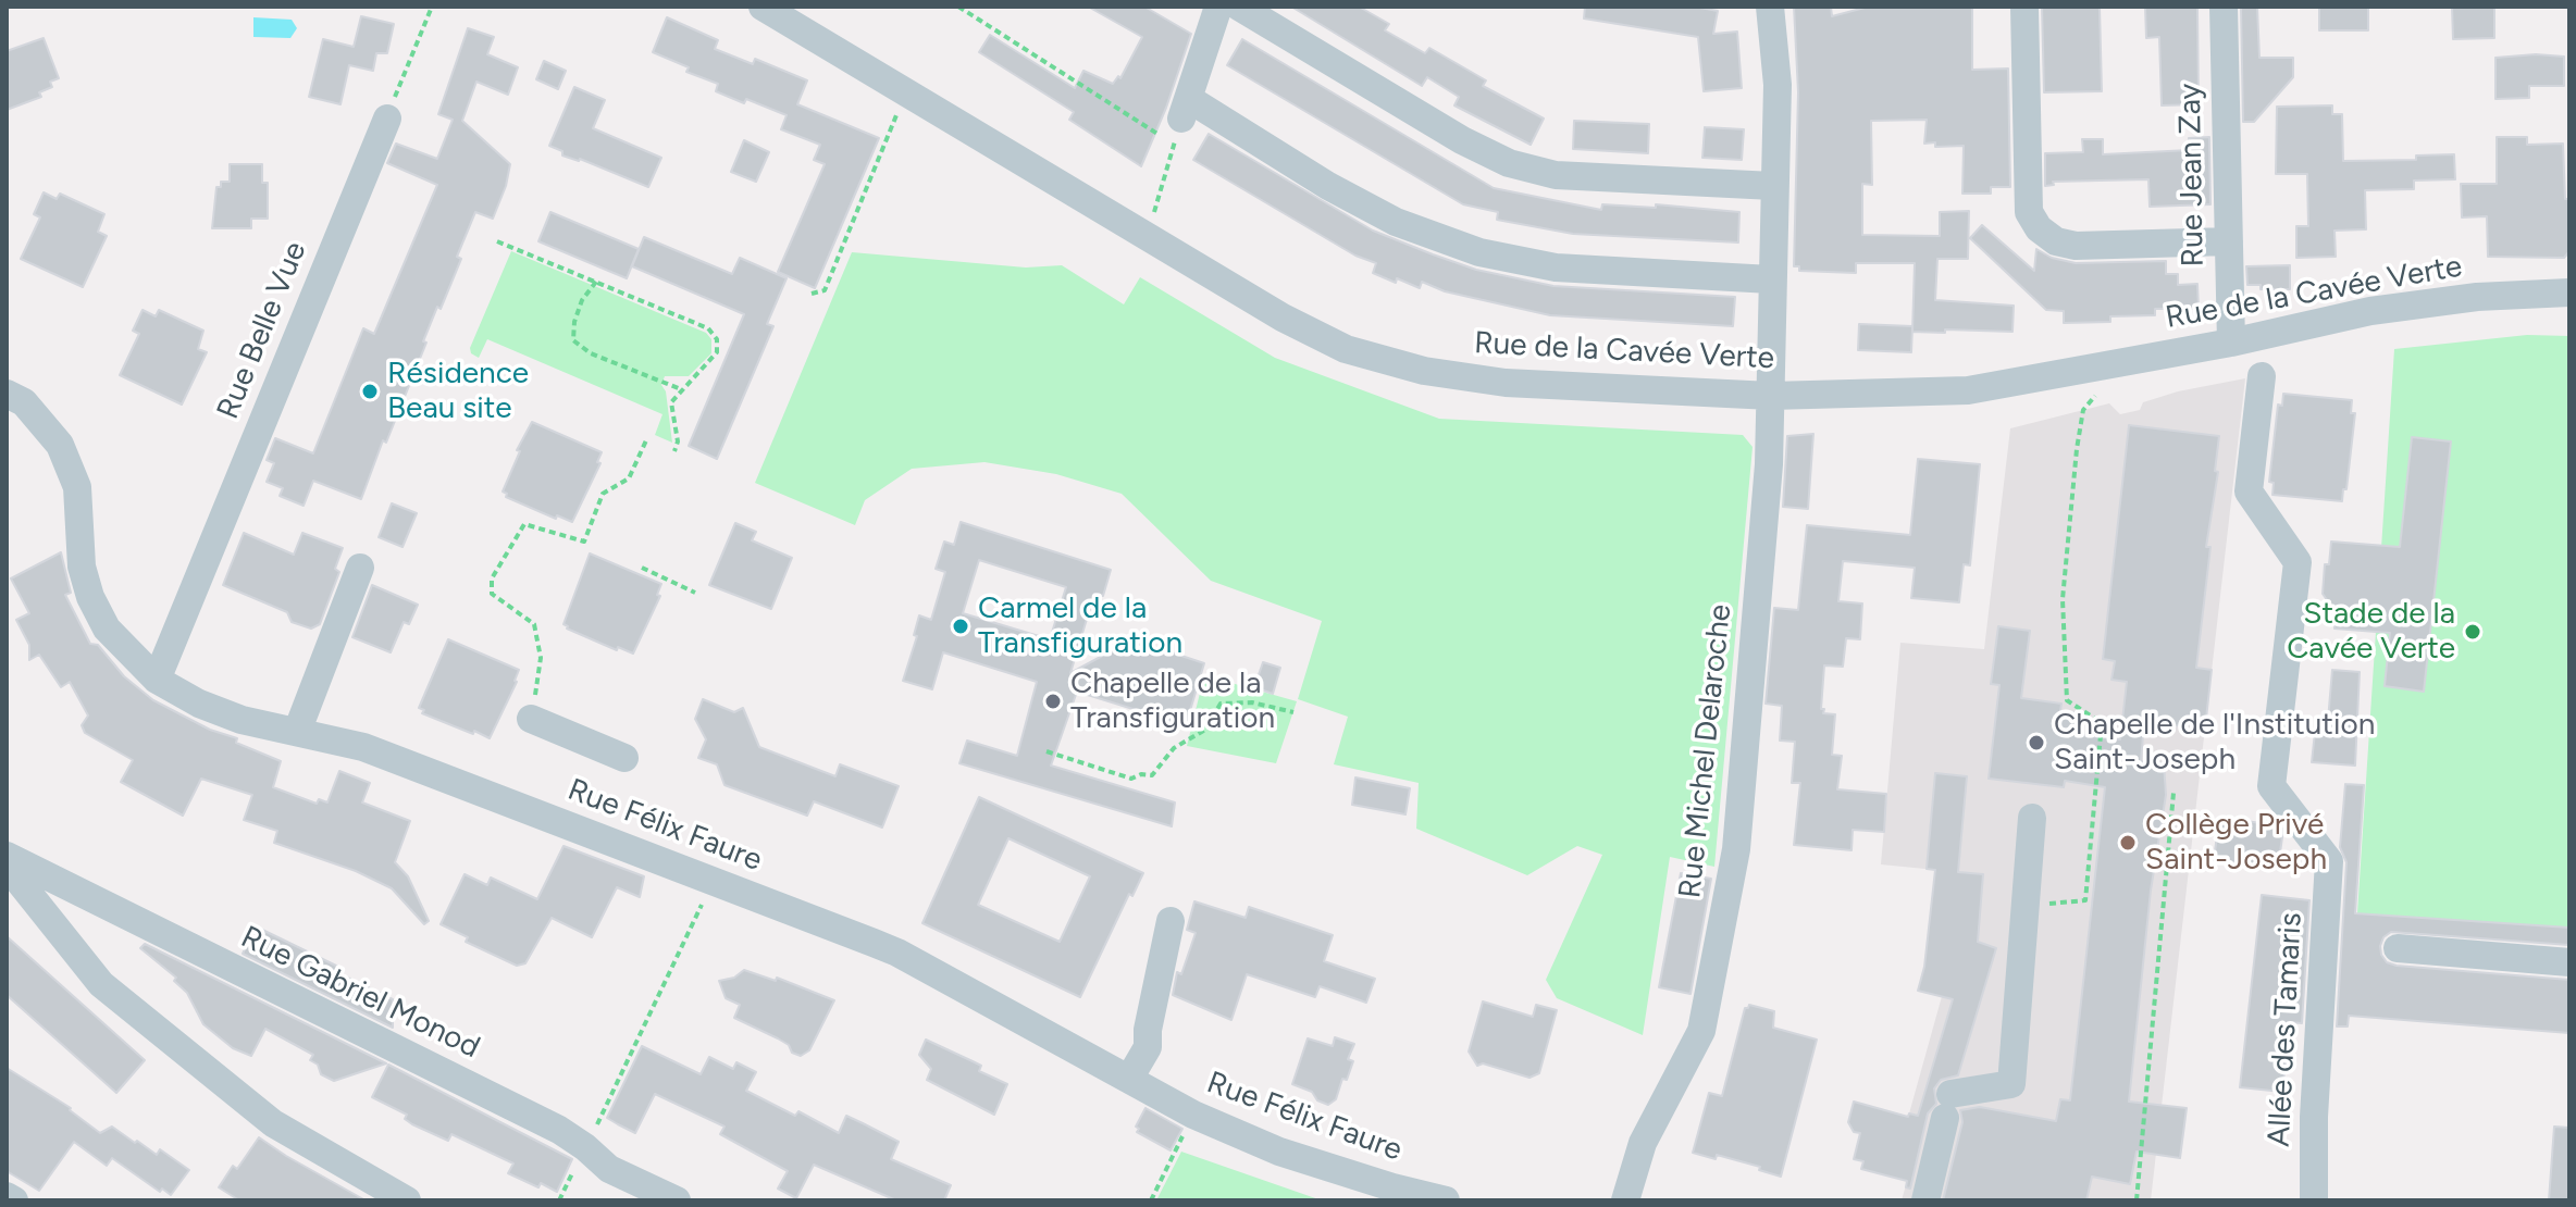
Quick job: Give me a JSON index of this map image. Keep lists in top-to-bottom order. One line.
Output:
{"streets":{"street":["Rue Jean Zay","Rue de la Cavée Verte","Rue Belle Vue","Rue Michel Delaroche","Rue Félix Faure","Rue Gabriel Monod","Allée des Tamaris"]},"crossings":[["Rue Jean Zay","Rue de la Cavée Verte"],["Rue de la Cavée Verte","Rue Michel Delaroche"],["Rue Belle Vue","Rue Félix Faure"]],"places":["Résidence Beau site","Carmel de la Transfiguration","Stade de la Cavée Verte","Chapelle de la Transfiguration","Chapelle de l'Institution Saint-Joseph","Collège Privé Saint-Joseph"]}
